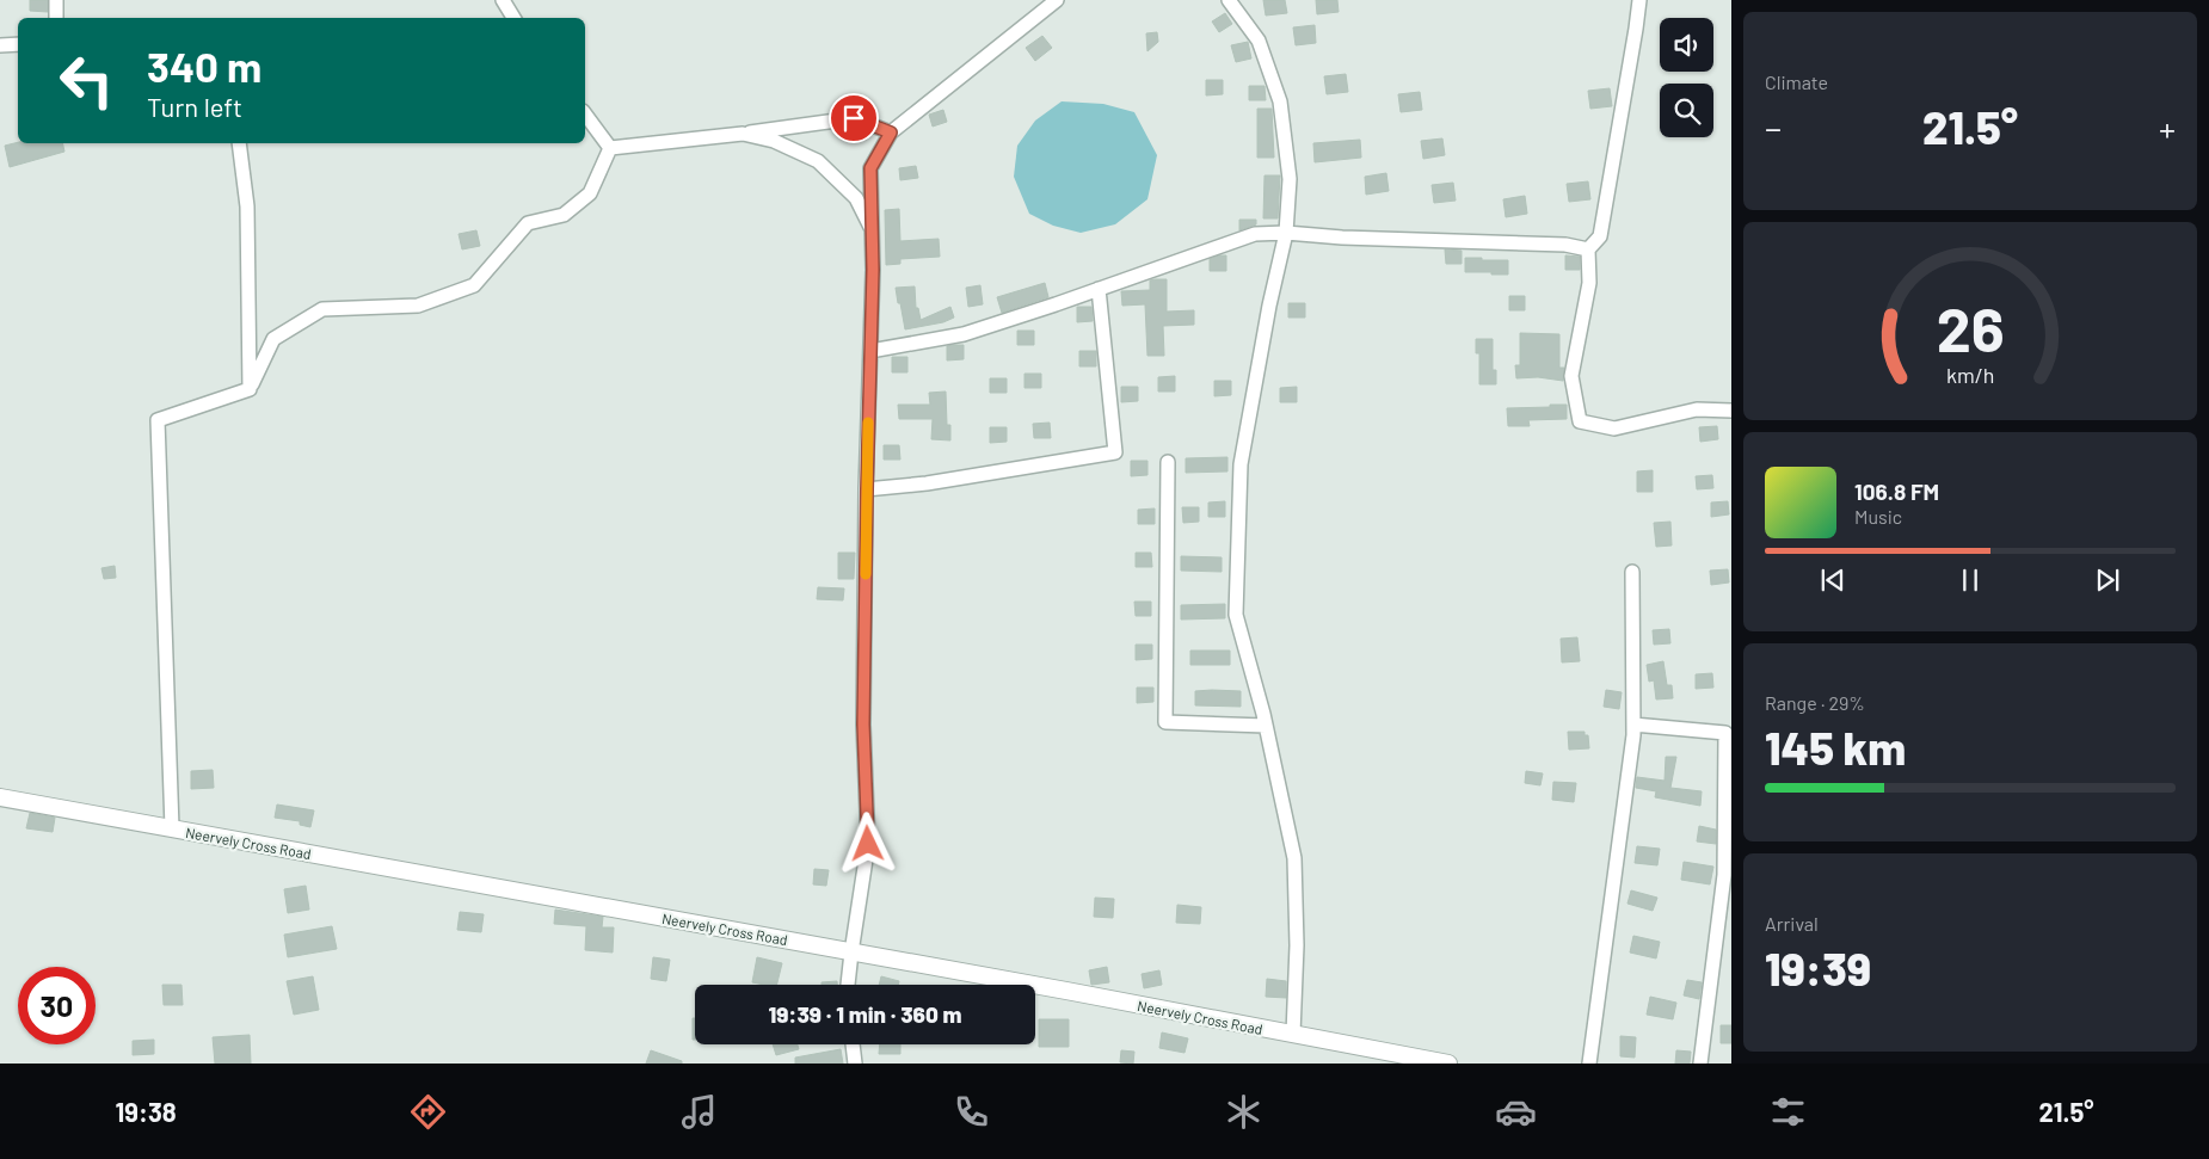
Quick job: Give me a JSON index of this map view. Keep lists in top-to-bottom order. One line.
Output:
{"streets":{"street":["Neervely Cross Road"]},"page":{"tile":["Climate",["Range · 29%","145 km"],["Arrival","19:39"]],"turn":["340 m","Turn left"],"heat":["−","21.5°","+"],"song":["106.8 FM","Music"],"limit":"30","trip":"19:39 · 1 min · 360 m","tabs":["19:38","21.5°"],"gauge":["26","km/h"]}}
